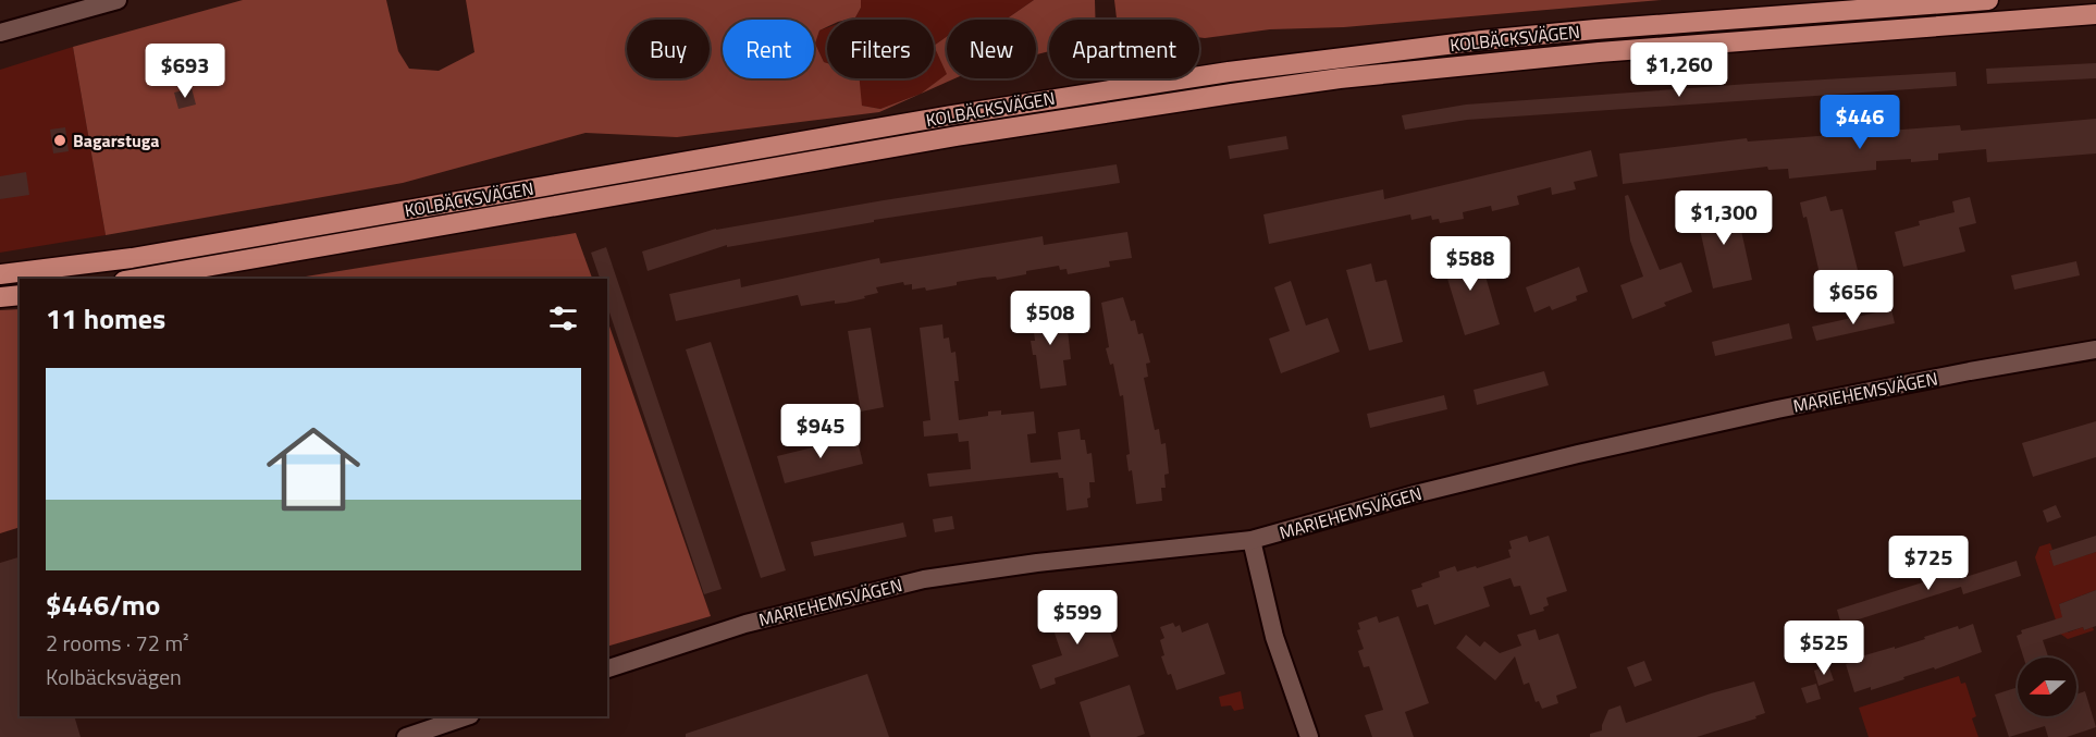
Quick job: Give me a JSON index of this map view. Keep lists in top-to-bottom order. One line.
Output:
{"streets":{"highway":["KOLBÄCKSVÄGEN"],"street":["MARIEHEMSVÄGEN"]},"places":["Bagarstuga"],"north":"left","page":{"chip":["Buy","Rent","Filters","New","Apartment"],"price":["$1,260","$693","$446","$1,300","$588","$656","$508","$945","$725","$599","$525"],"heading":"11 homes","list":[{"name":"$446/mo","note":"2 rooms · 72 m² · Kolbäcksvägen"}]}}
